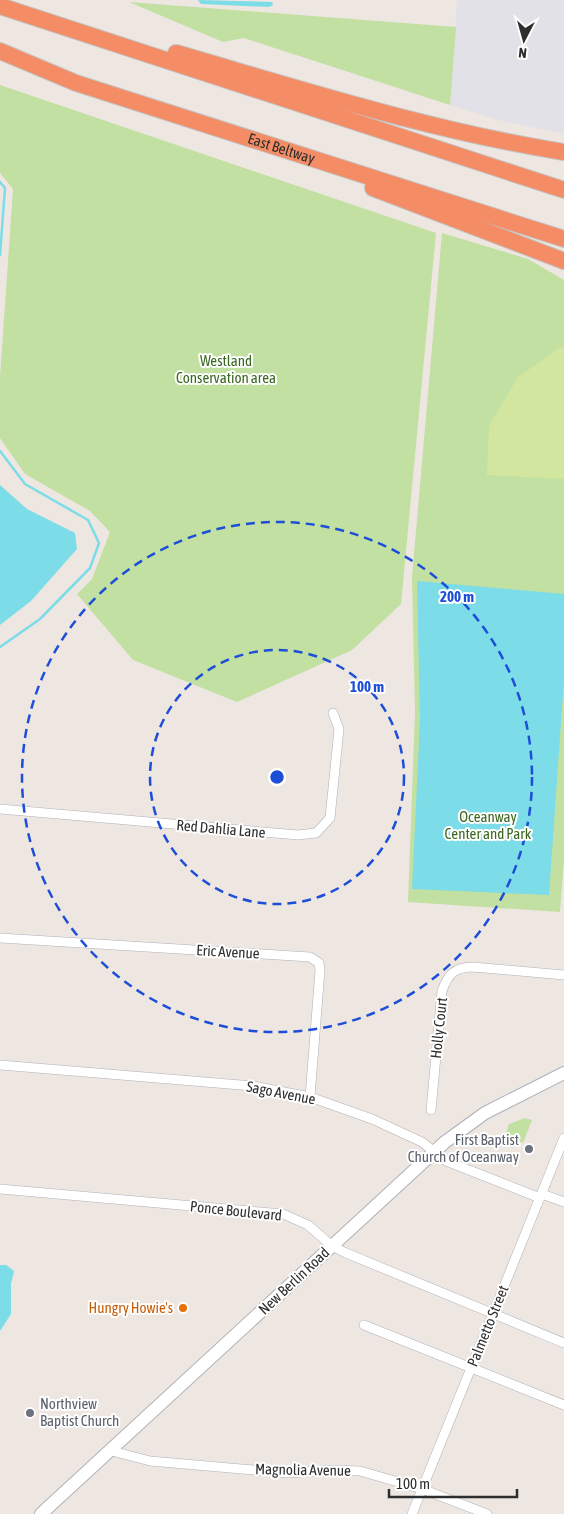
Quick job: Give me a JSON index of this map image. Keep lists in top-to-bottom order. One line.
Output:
{"streets":{"highway":["East Beltway"],"street":["Red Dahlia Lane","Eric Avenue","Holly Court","Sago Avenue","Ponce Boulevard","New Berlin Road","Palmetto Street","Magnolia Avenue"]},"crossings":[["Eric Avenue","Sago Avenue"],["Sago Avenue","New Berlin Road"],["Sago Avenue","Palmetto Street"],["Ponce Boulevard","New Berlin Road"],["Ponce Boulevard","Palmetto Street"],["New Berlin Road","Magnolia Avenue"],["Palmetto Street","Magnolia Avenue"]],"parks":["Westland Conservation area","Oceanway Center and Park"],"places":["First Baptist Church of Oceanway","Hungry Howie's","Northview Baptist Church"],"scale_bar":"100 m","north":"bottom","rings":["200 m","100 m"]}
